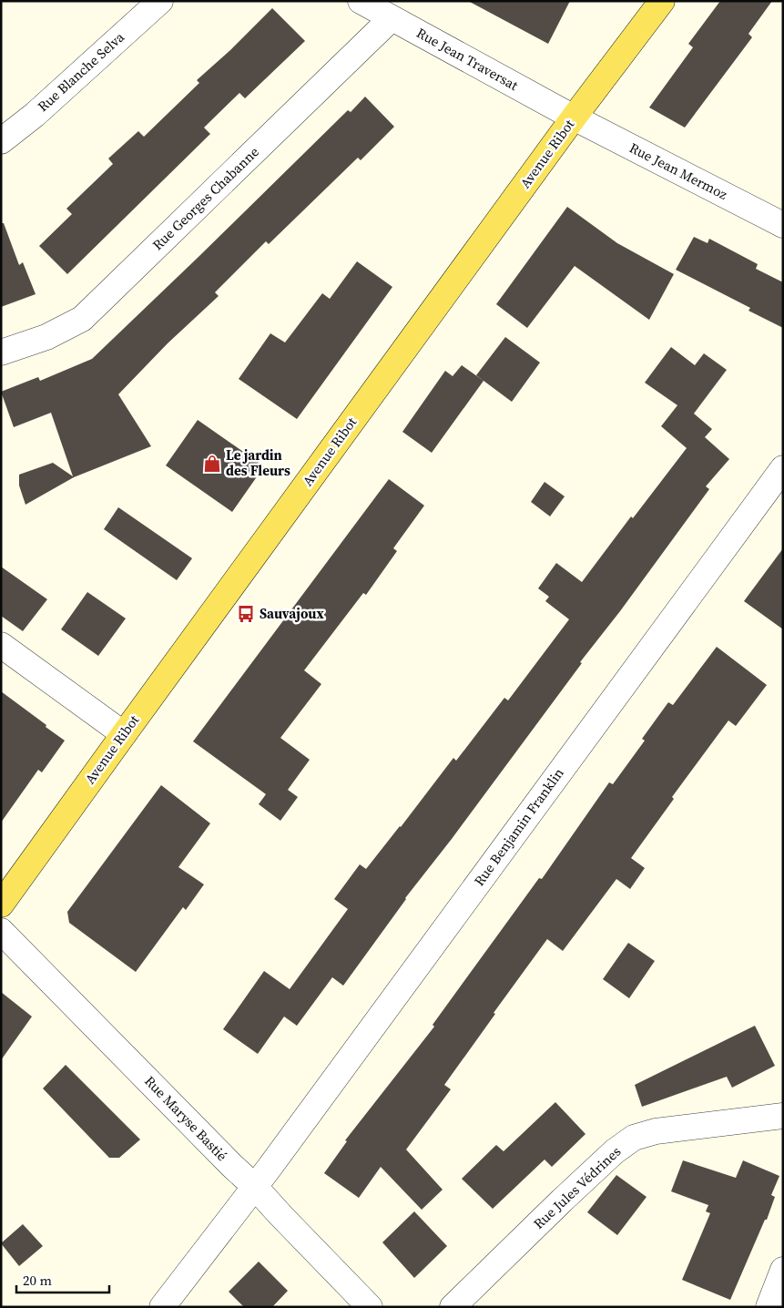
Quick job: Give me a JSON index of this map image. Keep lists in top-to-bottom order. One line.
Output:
{"streets":{"main road":["Avenue Ribot"],"street":["Rue Jean Traversat","Rue Blanche Selva","Rue Jean Mermoz","Rue Georges Chabanne","Rue Benjamin Franklin","Rue Maryse Bastié","Rue Jules Védrines"]},"crossings":[["Rue Jean Traversat","Avenue Ribot"],["Rue Jean Traversat","Rue Jean Mermoz"],["Rue Jean Traversat","Rue Georges Chabanne"],["Avenue Ribot","Rue Jean Mermoz"],["Rue Benjamin Franklin","Rue Maryse Bastié"]],"places":{"shop":["Le jardin des Fleurs"],"bus stop":["Sauvajoux"]},"scale_bar":"20 m"}
